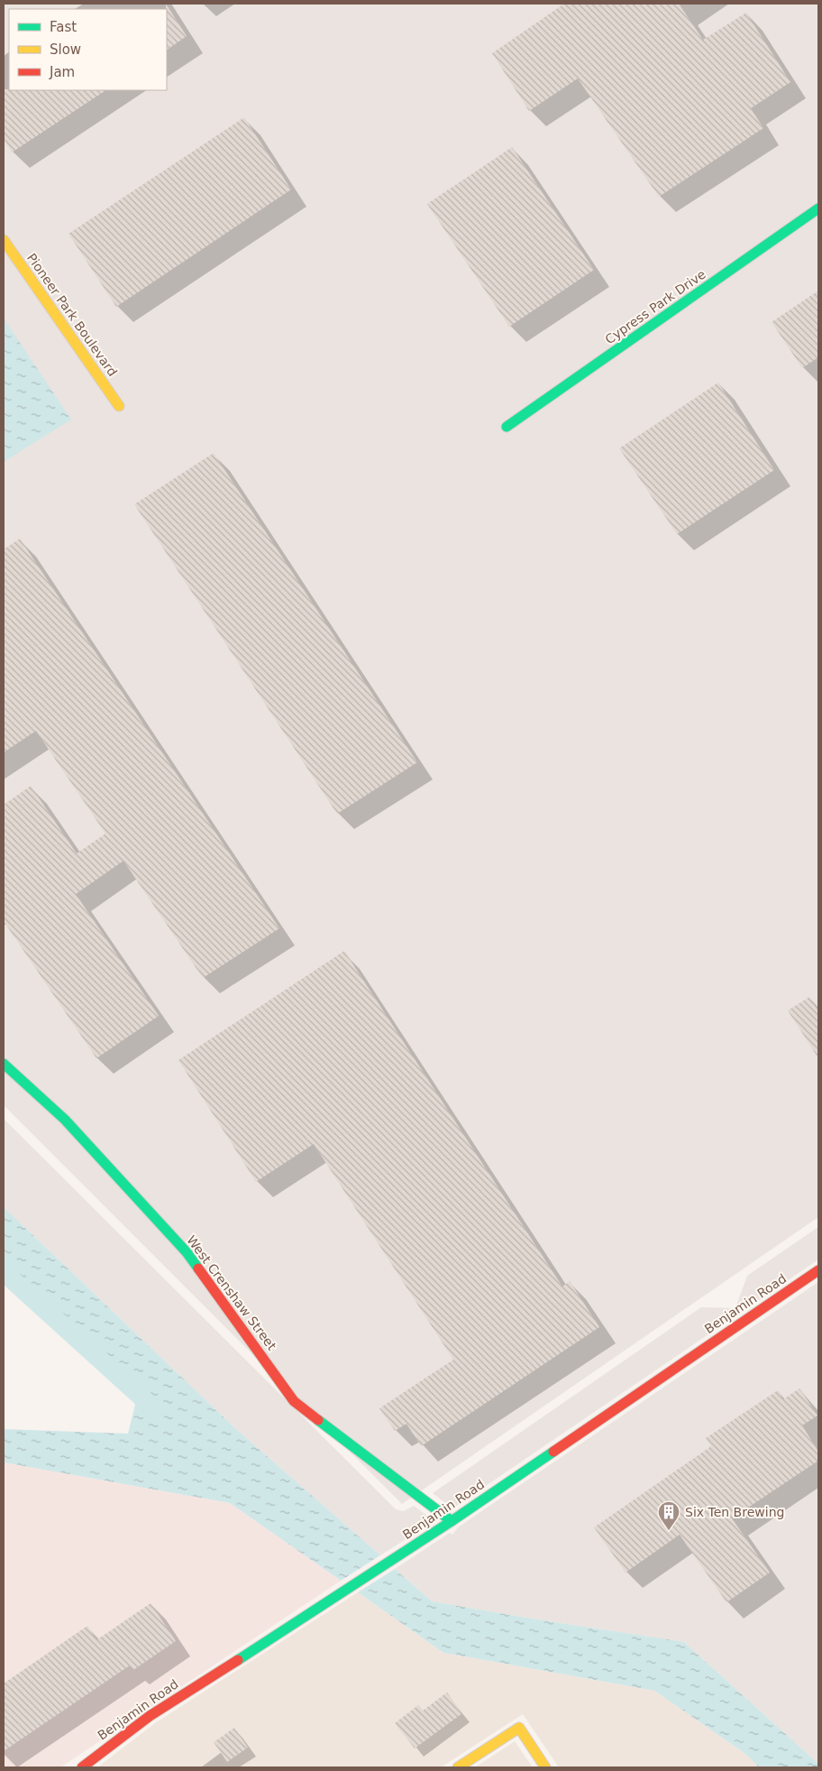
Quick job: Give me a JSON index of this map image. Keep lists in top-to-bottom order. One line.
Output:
{"streets":{"street":["Cypress Park Drive","Pioneer Park Boulevard","West Crenshaw Street","Benjamin Road"]},"crossings":[["West Crenshaw Street","Benjamin Road"]],"places":{"building":["Six Ten Brewing"]},"legend":["Fast","Slow","Jam"]}
